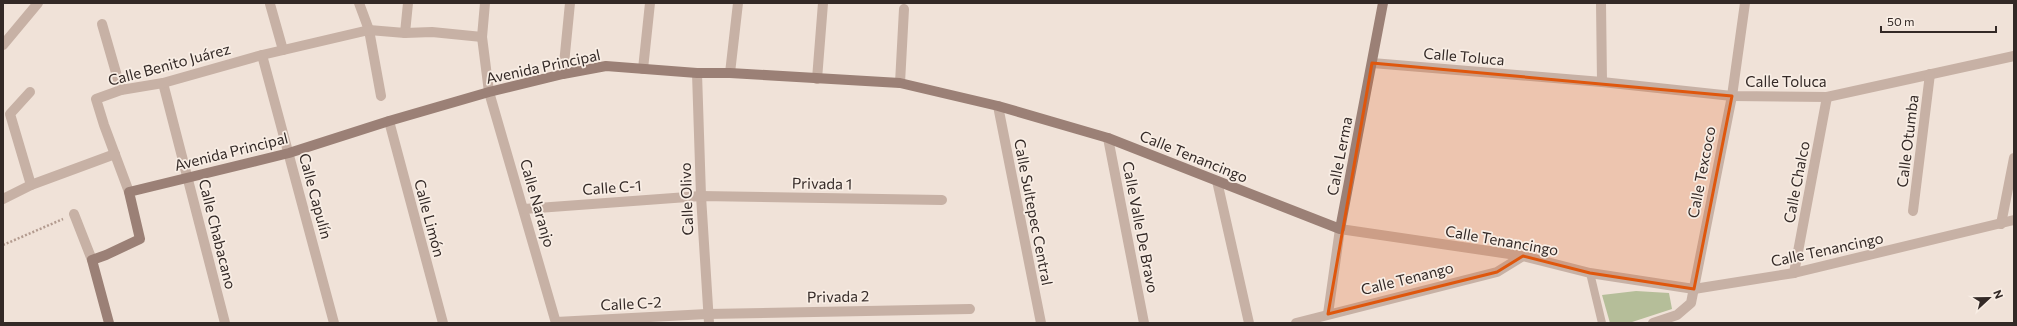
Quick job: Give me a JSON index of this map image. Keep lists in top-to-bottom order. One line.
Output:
{"streets":{"street":["Calle Toluca","Calle Benito Juárez","Avenida Principal","Calle Otumba","Calle Tenancingo","Calle Lerma","Calle Texcoco","Calle Chalco","Privada 1","Calle C-1","Calle Capulín","Calle Olivo","Calle Naranjo","Calle Sultepec Central","Calle Limón","Calle Valle De Bravo","Calle Chabacano","Calle Tenango","Privada 2","Calle C-2"]},"crossings":[["Calle Toluca","Calle Otumba"],["Calle Toluca","Calle Lerma"],["Calle Toluca","Calle Texcoco"],["Calle Toluca","Calle Chalco"],["Calle Benito Juárez","Avenida Principal"],["Calle Benito Juárez","Calle Capulín"],["Calle Benito Juárez","Calle Naranjo"],["Calle Benito Juárez","Calle Chabacano"],["Avenida Principal","Calle Tenancingo"],["Avenida Principal","Calle Capulín"],["Avenida Principal","Calle Olivo"],["Avenida Principal","Calle Naranjo"],["Avenida Principal","Calle Sultepec Central"],["Avenida Principal","Calle Limón"],["Avenida Principal","Calle Chabacano"],["Calle Tenancingo","Calle Lerma"],["Calle Tenancingo","Calle Texcoco"],["Calle Tenancingo","Calle Chalco"],["Calle Tenancingo","Calle Sultepec Central"],["Calle Tenancingo","Calle Valle De Bravo"],["Calle Tenancingo","Calle Tenango"],["Calle Lerma","Calle Tenango"],["Privada 1","Calle C-1"],["Privada 1","Calle Olivo"],["Calle C-1","Calle Olivo"],["Calle C-1","Calle Naranjo"],["Calle Olivo","Privada 2"],["Calle Olivo","Calle C-2"],["Calle Naranjo","Calle C-2"],["Privada 2","Calle C-2"]],"scale_bar":"50 m","north":"right"}
